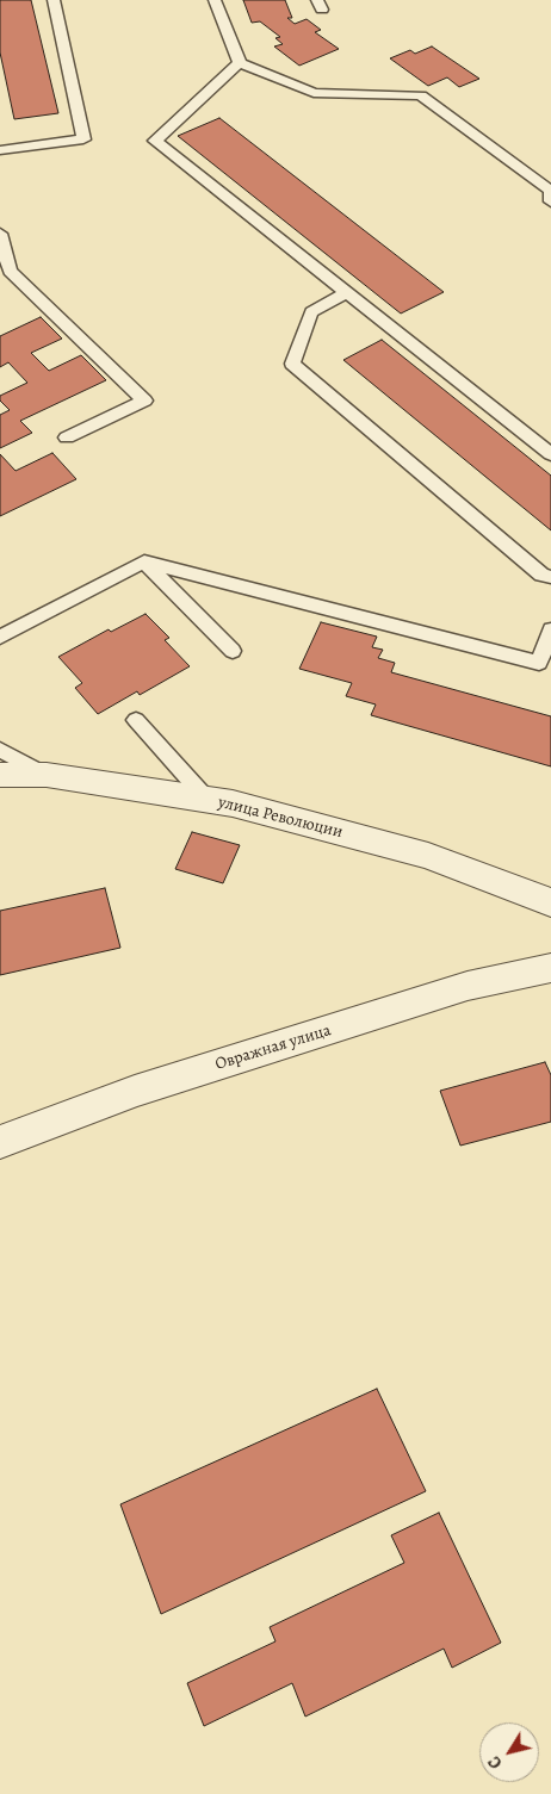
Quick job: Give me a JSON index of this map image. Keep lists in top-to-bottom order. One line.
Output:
{"streets":{"street":["улица Революции","Овражная улица"]},"north":"bottom left"}
